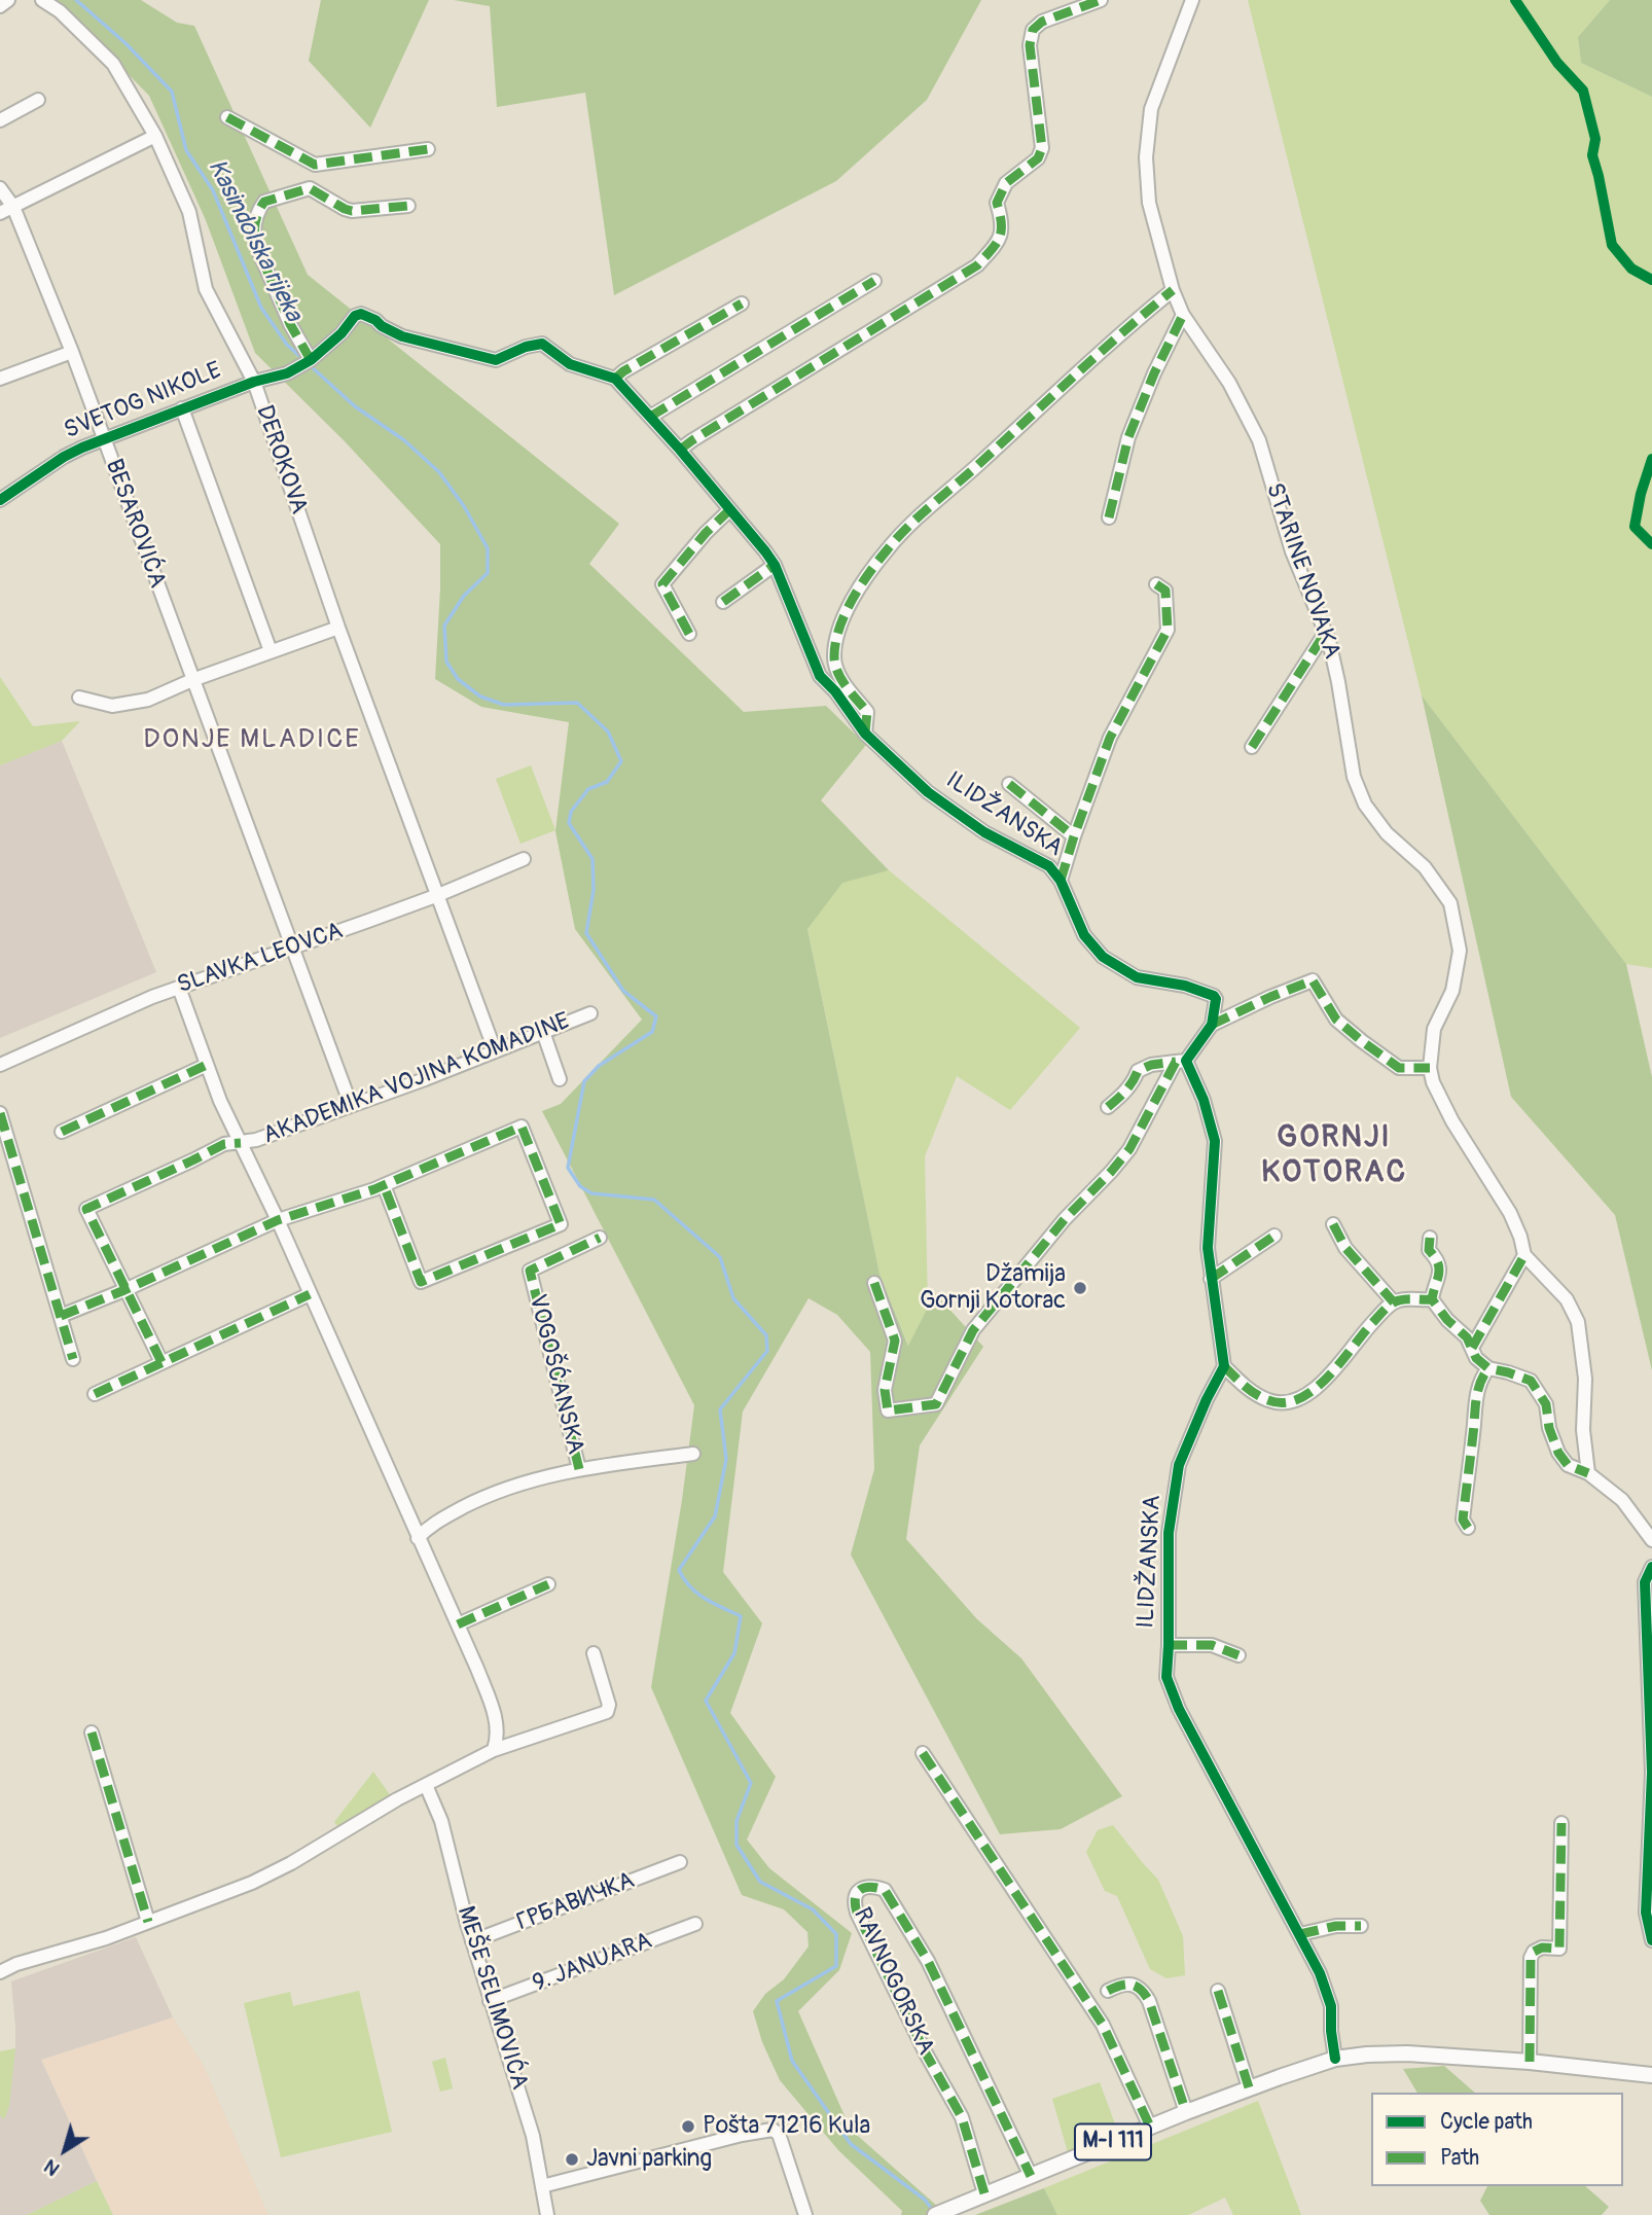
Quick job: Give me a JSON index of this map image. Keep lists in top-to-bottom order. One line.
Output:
{"streets":{"main road":["M-I 111"],"street":["SVETOG NIKOLE","DEROKOVA","BESAROVIĆA","STARINE NOVAKA","ILIDŽANSKA","SLAVKA LEOVCA","AKADEMIKA VOJINA KOMADINE","VOGOŠĆANSKA","ГРБАВИЧКА","9. JANUARA","RAVNOGORSKA","MEŠE SELIMOVIĆA"]},"crossings":[["SVETOG NIKOLE","DEROKOVA"],["SVETOG NIKOLE","BESAROVIĆA"],["SVETOG NIKOLE","ILIDŽANSKA"],["DEROKOVA","SLAVKA LEOVCA"],["DEROKOVA","AKADEMIKA VOJINA KOMADINE"],["BESAROVIĆA","SLAVKA LEOVCA"],["BESAROVIĆA","AKADEMIKA VOJINA KOMADINE"],["ILIDŽANSKA","M-I 111"],["SLAVKA LEOVCA","AKADEMIKA VOJINA KOMADINE"],["AKADEMIKA VOJINA KOMADINE","VOGOŠĆANSKA"],["ГРБАВИЧКА","MEŠE SELIMOVIĆA"],["9. JANUARA","MEŠE SELIMOVIĆA"],["RAVNOGORSKA","M-I 111"]],"districts":["DONJE MLADICE","GORNJI KOTORAC"],"water":["Kasindolska rijeka"],"places":["Džamija Gornji Kotorac","Pošta 71216 Kula","Javni parking"],"legend":["Cycle path","Path"],"north":"bottom left"}
